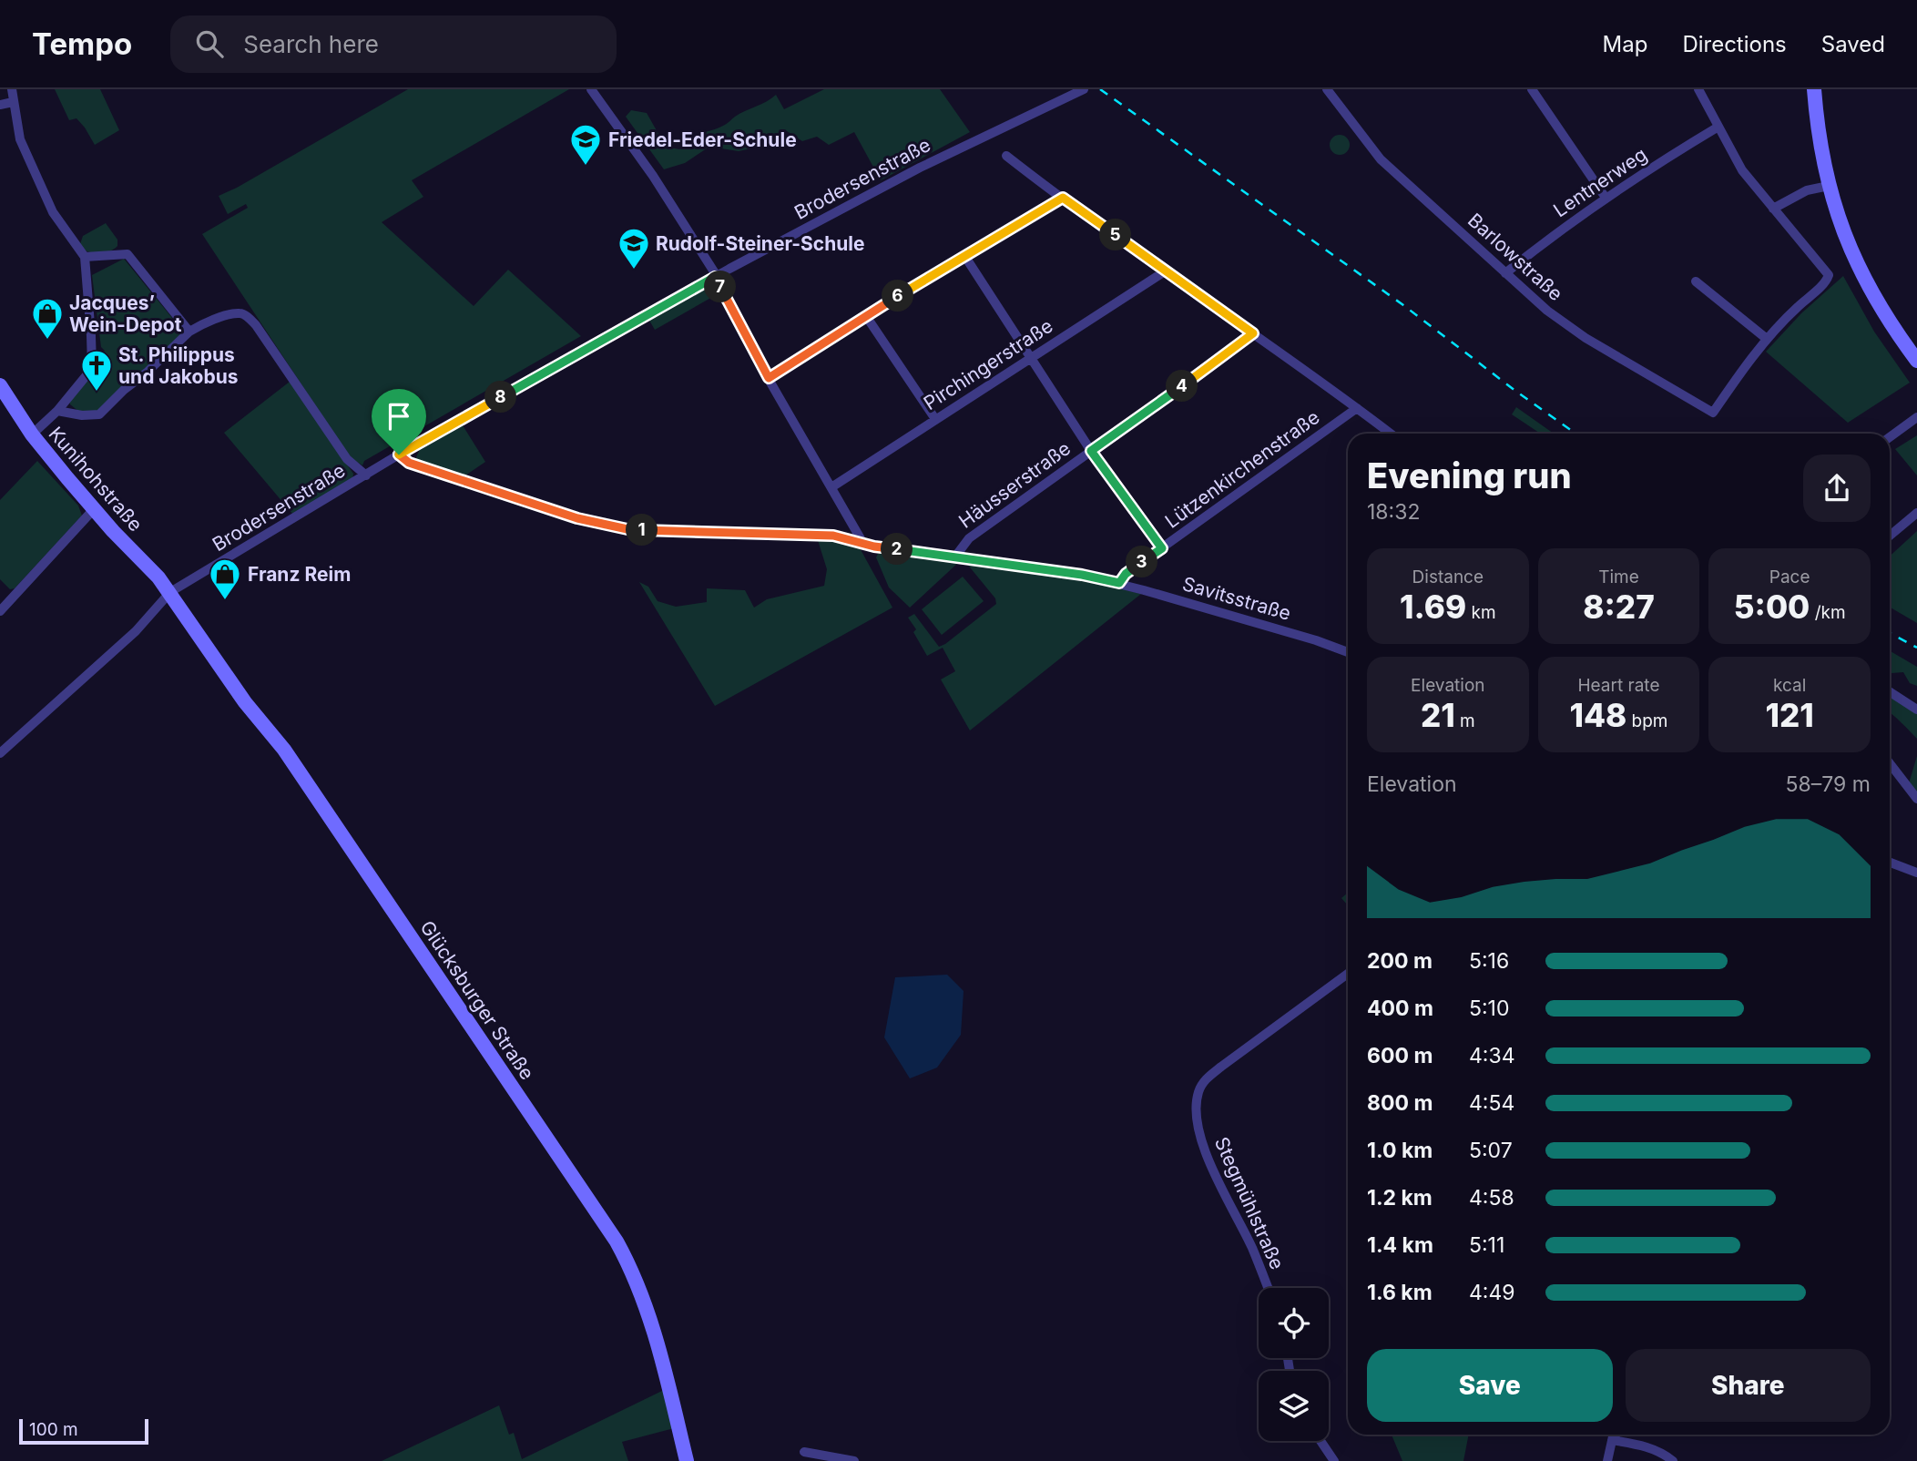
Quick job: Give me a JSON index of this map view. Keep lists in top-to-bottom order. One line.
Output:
{"streets":{"street":["Brodersenstraße","Lentnerweg","Barlowstraße","Pirchingerstraße","Lützenkirchenstraße","Kunihohstraße","Häusserstraße","Savitsstraße","Glücksburger Straße","Stegmühlstraße"]},"crossings":[["Brodersenstraße","Kunihohstraße"],["Brodersenstraße","Savitsstraße"],["Brodersenstraße","Glücksburger Straße"],["Lentnerweg","Barlowstraße"],["Lützenkirchenstraße","Savitsstraße"],["Kunihohstraße","Glücksburger Straße"],["Häusserstraße","Savitsstraße"]],"places":{"school or university":["Friedel-Eder-Schule","Rudolf-Steiner-Schule"],"shop":["Jacques’ Wein-Depot","Franz Reim"],"church":["St. Philippus und Jakobus"]},"scale_bar":"100 m","page":{"header":"Tempo","search":"Search here","nav":["Map","Directions","Saved"],"pins":["5","7","6","4","8","1","2","3"],"heading":["Evening run","18:32"],"stats":[["Distance","1.69 km"],["Time","8:27"],["Pace","5:00 /km"],["Elevation","21 m"],["Heart rate","148 bpm"],["kcal","121"]],"chart":["Elevation","58–79 m"],"list":[{"name":"200 m","note":"5:16"},{"name":"400 m","note":"5:10"},{"name":"600 m","note":"4:34"},{"name":"800 m","note":"4:54"},{"name":"1.0 km","note":"5:07"},{"name":"1.2 km","note":"4:58"},{"name":"1.4 km","note":"5:11"},{"name":"1.6 km","note":"4:49"}],"buttons":["Save","Share"],"scale":"100 m"}}
